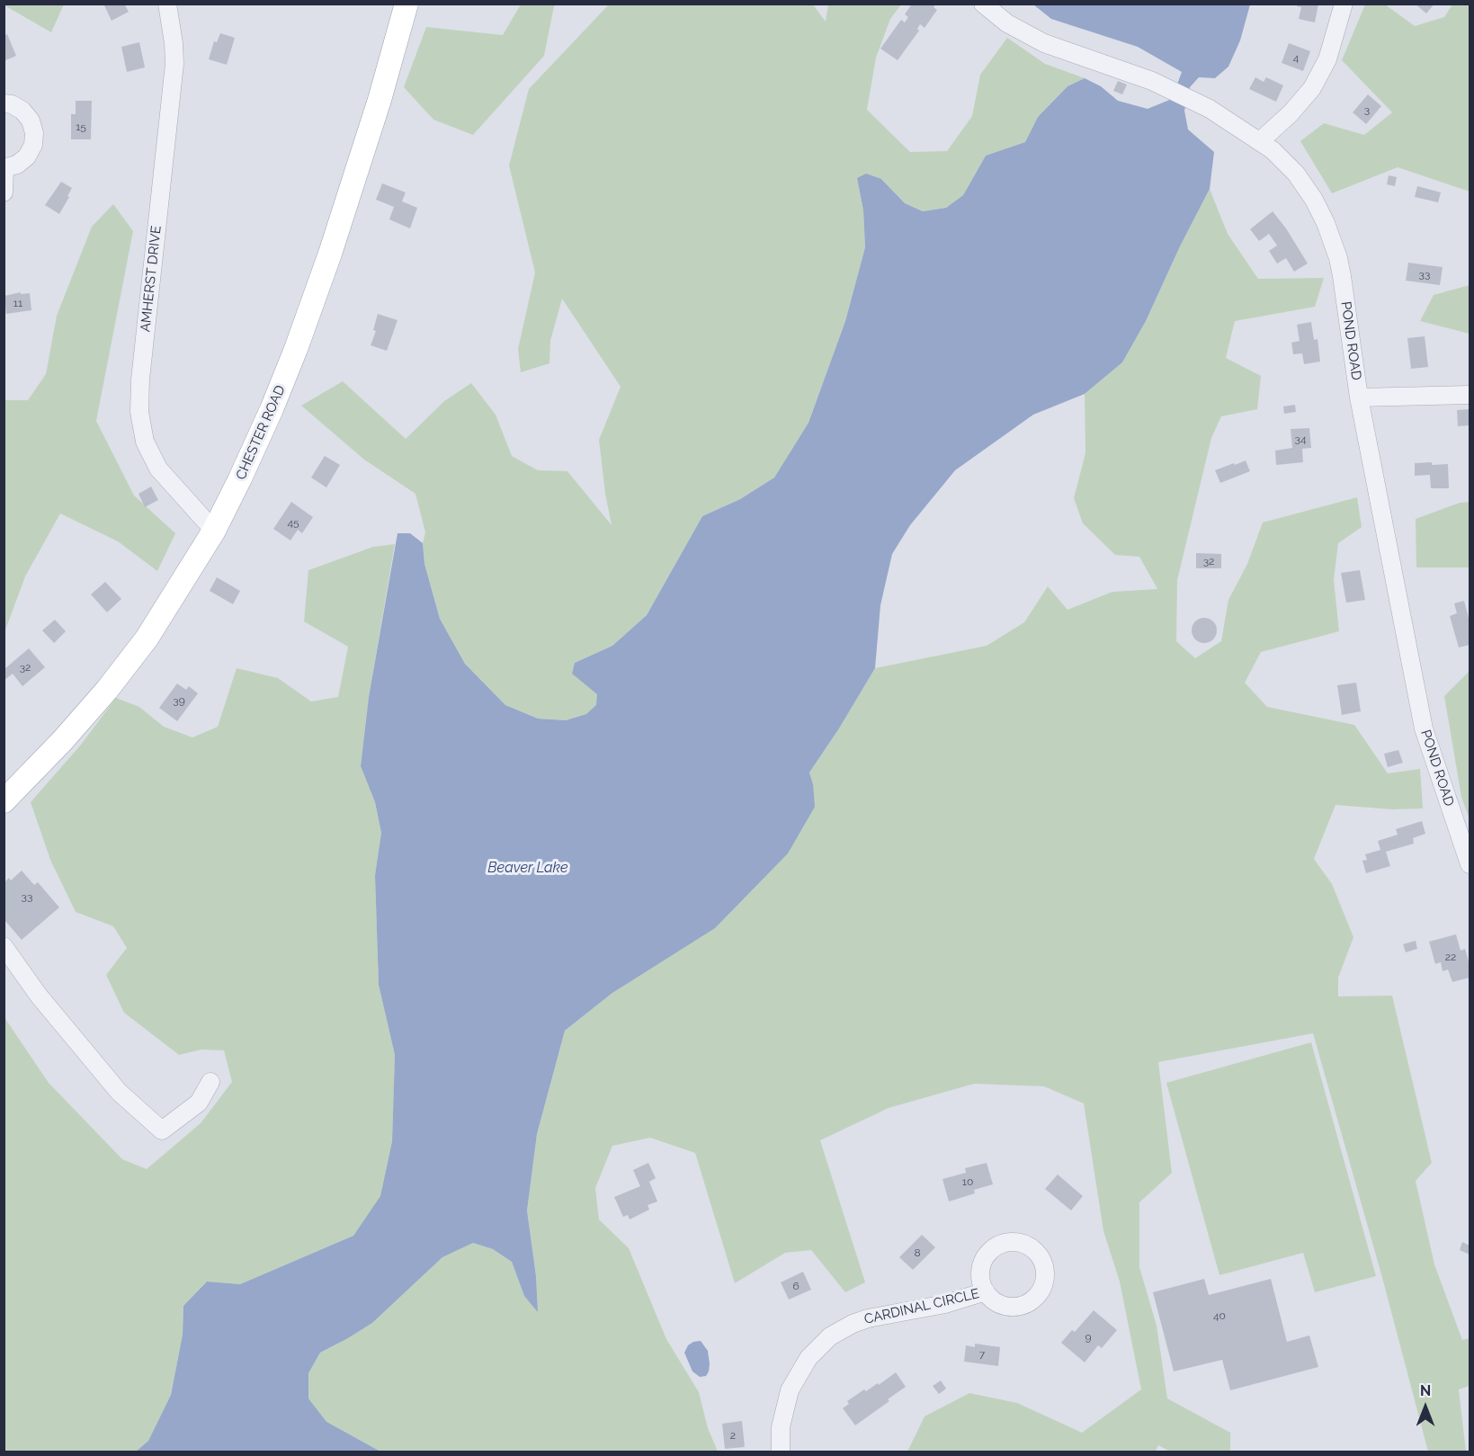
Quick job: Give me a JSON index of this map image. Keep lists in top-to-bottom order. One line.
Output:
{"streets":{"main road":["CHESTER ROAD"],"street":["AMHERST DRIVE","POND ROAD","CARDINAL CIRCLE"]},"crossings":[["AMHERST DRIVE","CHESTER ROAD"]],"water":["Beaver Lake"],"house_numbers":["4","3","15","33","11","34","45","32","32","39","33","22","10","8","6","40","9","7","2"],"north":"top"}
